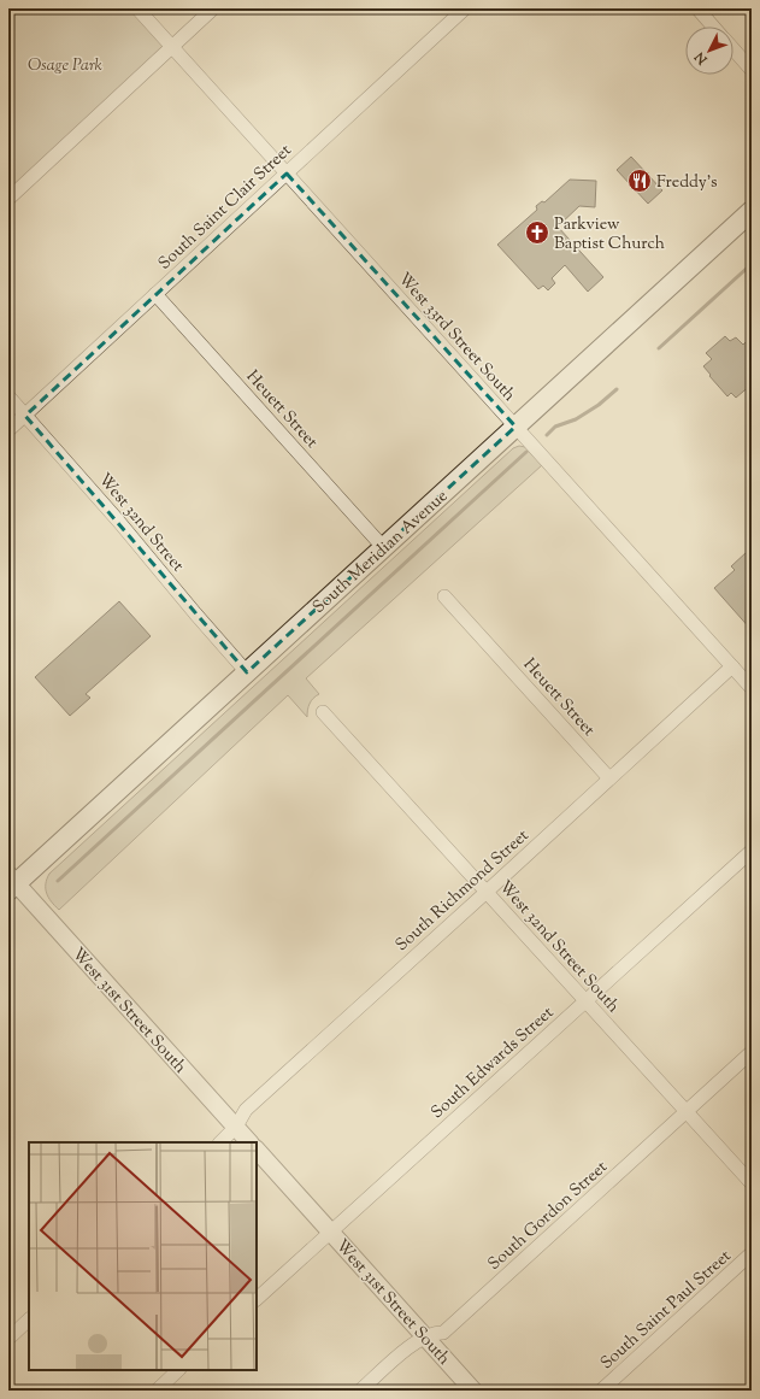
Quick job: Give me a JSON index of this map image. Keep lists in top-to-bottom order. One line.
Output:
{"streets":{"main road":["South Meridian Avenue"],"street":["South Saint Clair Street","West 33rd Street South","Heuett Street","West 32nd Street","South Richmond Street","West 32nd Street South","West 31st Street South","South Edwards Street","South Gordon Street","South Saint Paul Street"]},"crossings":[["South Saint Clair Street","West 33rd Street South"],["South Saint Clair Street","Heuett Street"],["South Saint Clair Street","West 32nd Street"],["West 33rd Street South","South Meridian Avenue"],["West 33rd Street South","South Richmond Street"],["Heuett Street","South Meridian Avenue"],["Heuett Street","South Richmond Street"],["West 32nd Street","South Meridian Avenue"],["South Meridian Avenue","West 31st Street South"],["South Richmond Street","West 32nd Street South"],["South Richmond Street","West 31st Street South"],["West 32nd Street South","South Edwards Street"],["West 32nd Street South","South Gordon Street"],["West 31st Street South","South Edwards Street"],["West 31st Street South","South Gordon Street"]],"parks":["Osage Park"],"places":{"restaurant":["Freddy's"],"church":["Parkview Baptist Church"]},"north":"bottom left"}
